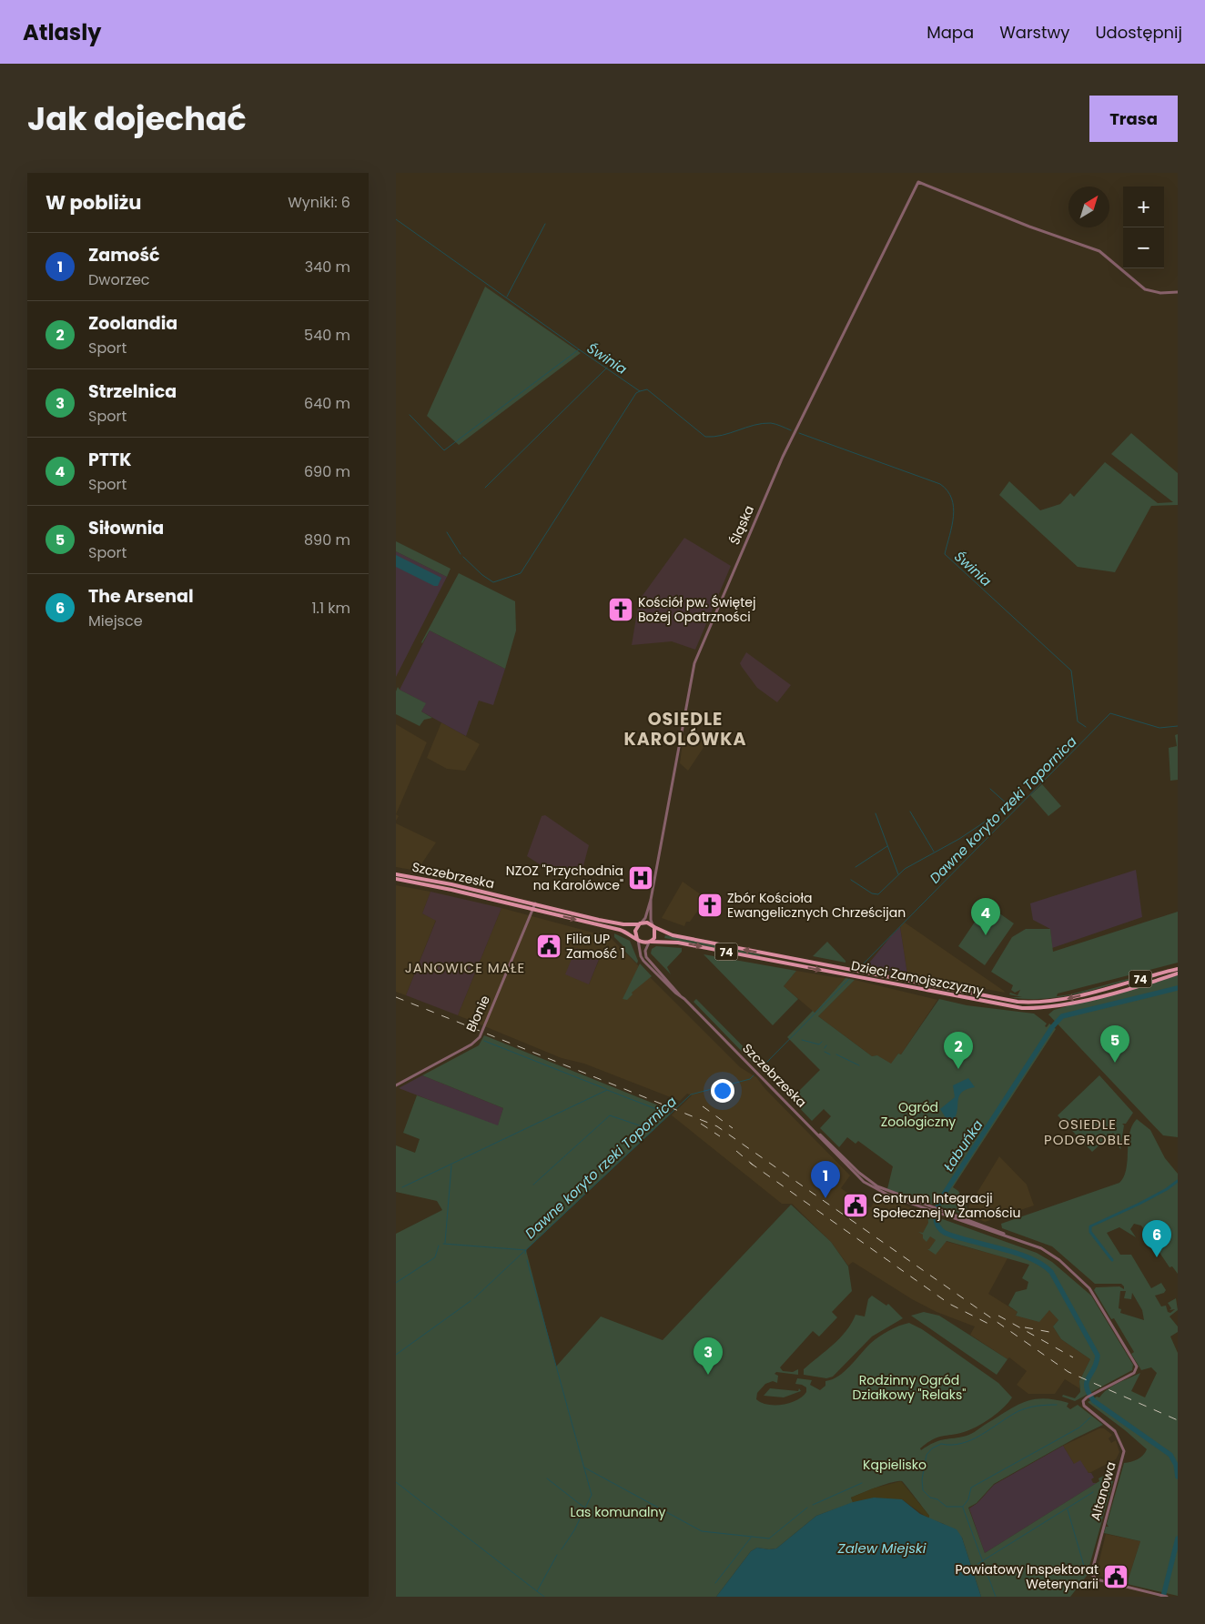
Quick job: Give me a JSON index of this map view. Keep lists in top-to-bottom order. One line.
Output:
{"streets":{"main road":["Szczebrzeska","74","Dzieci Zamojszczyzny"],"street":["Śląska","Błonie","Altanowa"]},"crossings":[["Śląska","Szczebrzeska"],["Śląska","74"],["Śląska","Dzieci Zamojszczyzny"],["Szczebrzeska","74"],["Szczebrzeska","Dzieci Zamojszczyzny"],["Szczebrzeska","Błonie"],["Szczebrzeska","Altanowa"],["74","Dzieci Zamojszczyzny"]],"districts":["OSIEDLE KAROLÓWKA","JANOWICE MAŁE","OSIEDLE PODGROBLE"],"water":["Świnia","Dawne koryto rzeki Topornica","Łabuńka","Zalew Miejski"],"parks":["Ogród Zoologiczny","Rodzinny Ogród Działkowy \"Relaks\"","Kąpielisko","Las komunalny"],"places":{"church":["Kościół pw. Świętej Bożej Opatrzności","Zbór Kościoła Ewangelicznych Chrześcijan"],"hospital":["NZOZ \"Przychodnia na Karolówce\""],"public building":["Filia UP Zamość 1","Centrum Integracji Społecznej w Zamościu","Powiatowy Inspektorat Weterynarii"]},"north":"top right","page":{"header":"Atlasly","nav":["Mapa","Warstwy","Udostępnij"],"title":"Jak dojechać","buttons":"Trasa","heading":["W pobliżu","Wyniki: 6"],"map_buttons":["+","−"],"list":[{"mark":"1","name":"Zamość","note":"Dworzec","value":"340 m"},{"mark":"2","name":"Zoolandia","note":"Sport","value":"540 m"},{"mark":"3","name":"Strzelnica","note":"Sport","value":"640 m"},{"mark":"4","name":"PTTK","note":"Sport","value":"690 m"},{"mark":"5","name":"Siłownia","note":"Sport","value":"890 m"},{"mark":"6","name":"The Arsenal","note":"Miejsce","value":"1.1 km"}],"pins":["4","5","2","1","6","3"]}}
